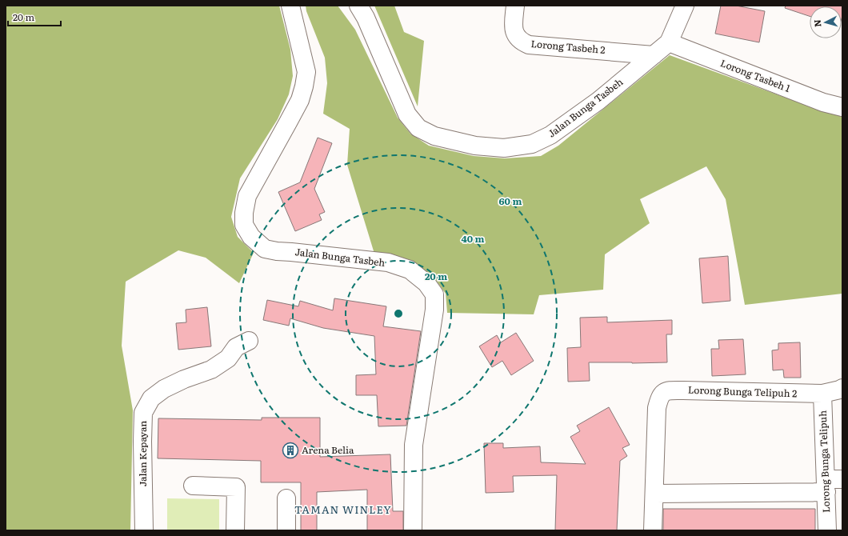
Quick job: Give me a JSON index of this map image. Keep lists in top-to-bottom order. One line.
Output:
{"streets":{"street":["Lorong Tasbeh 2","Lorong Tasbeh 1","Jalan Bunga Tasbeh","Lorong Bunga Telipuh 2","Jalan Kepayan","Lorong Bunga Telipuh"]},"crossings":[["Lorong Tasbeh 2","Jalan Bunga Tasbeh"],["Lorong Tasbeh 1","Jalan Bunga Tasbeh"],["Lorong Bunga Telipuh 2","Lorong Bunga Telipuh"]],"districts":["TAMAN WINLEY"],"places":{"building":["Arena Belia"]},"scale_bar":"20 m","north":"left","rings":["60 m","40 m","20 m"]}
